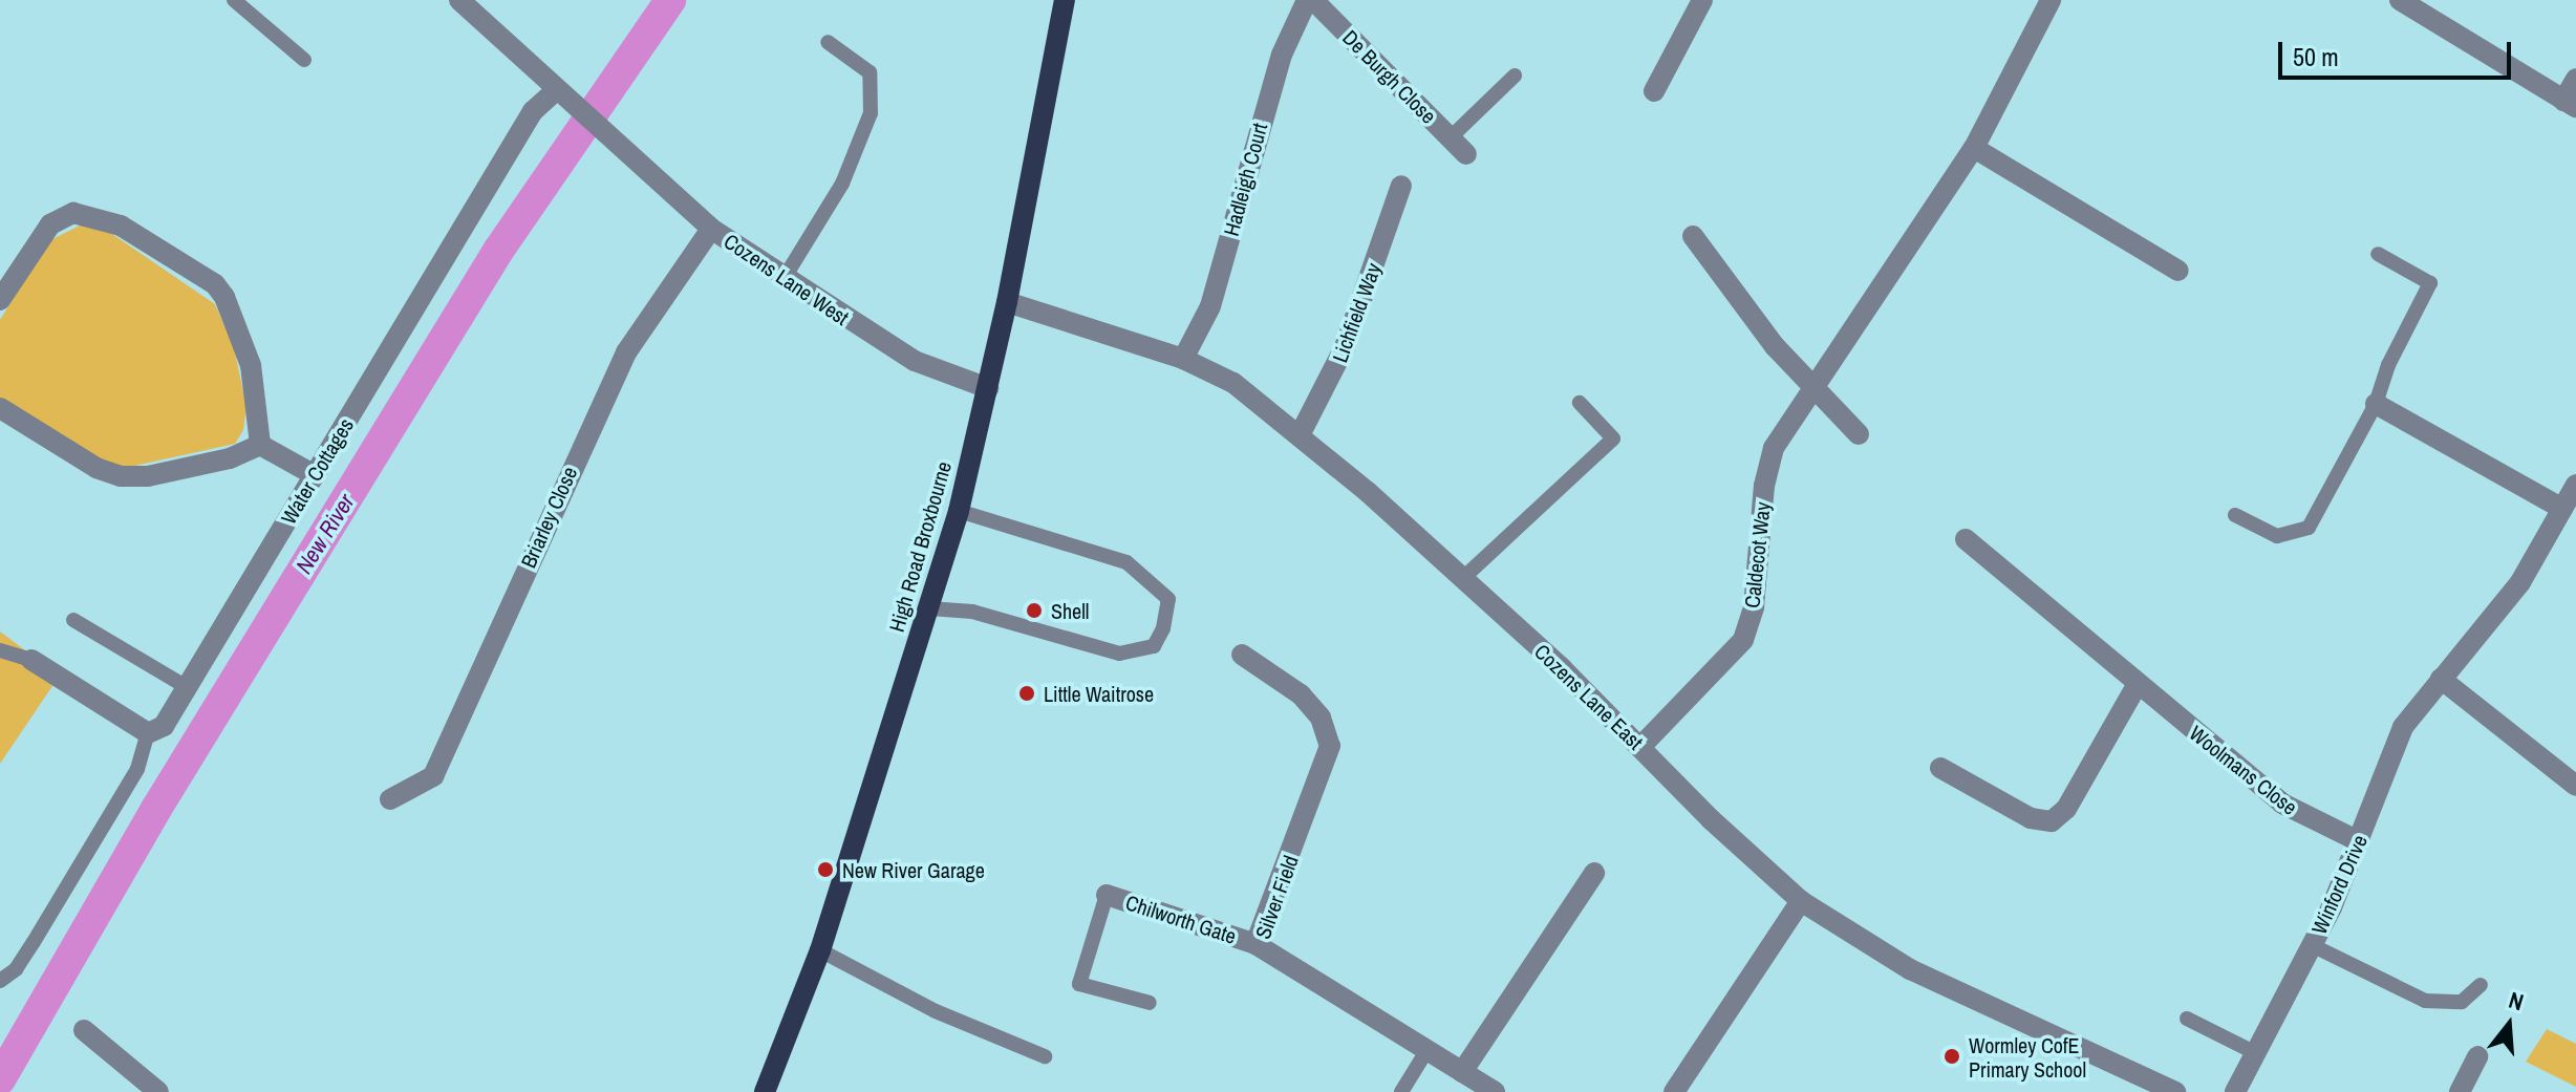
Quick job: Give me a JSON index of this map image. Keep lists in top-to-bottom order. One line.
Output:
{"streets":{"main road":["High Road Broxbourne"],"street":["De Burgh Close","Hadleigh Court","Cozens Lane West","Lichfield Way","Water Cottages","Briarley Close","Caldecot Way","Cozens Lane East","Woolmans Close","Winford Drive","Silver Field","Chilworth Gate"]},"crossings":[["De Burgh Close","Hadleigh Court"],["Hadleigh Court","Cozens Lane East"],["Cozens Lane West","Water Cottages"],["Cozens Lane West","Briarley Close"],["Cozens Lane West","High Road Broxbourne"],["Lichfield Way","Cozens Lane East"],["High Road Broxbourne","Cozens Lane East"],["Caldecot Way","Cozens Lane East"],["Woolmans Close","Winford Drive"],["Silver Field","Chilworth Gate"]],"water":["New River"],"places":["Shell","Little Waitrose","New River Garage","Wormley CofE Primary School"],"scale_bar":"50 m","north":"top"}
